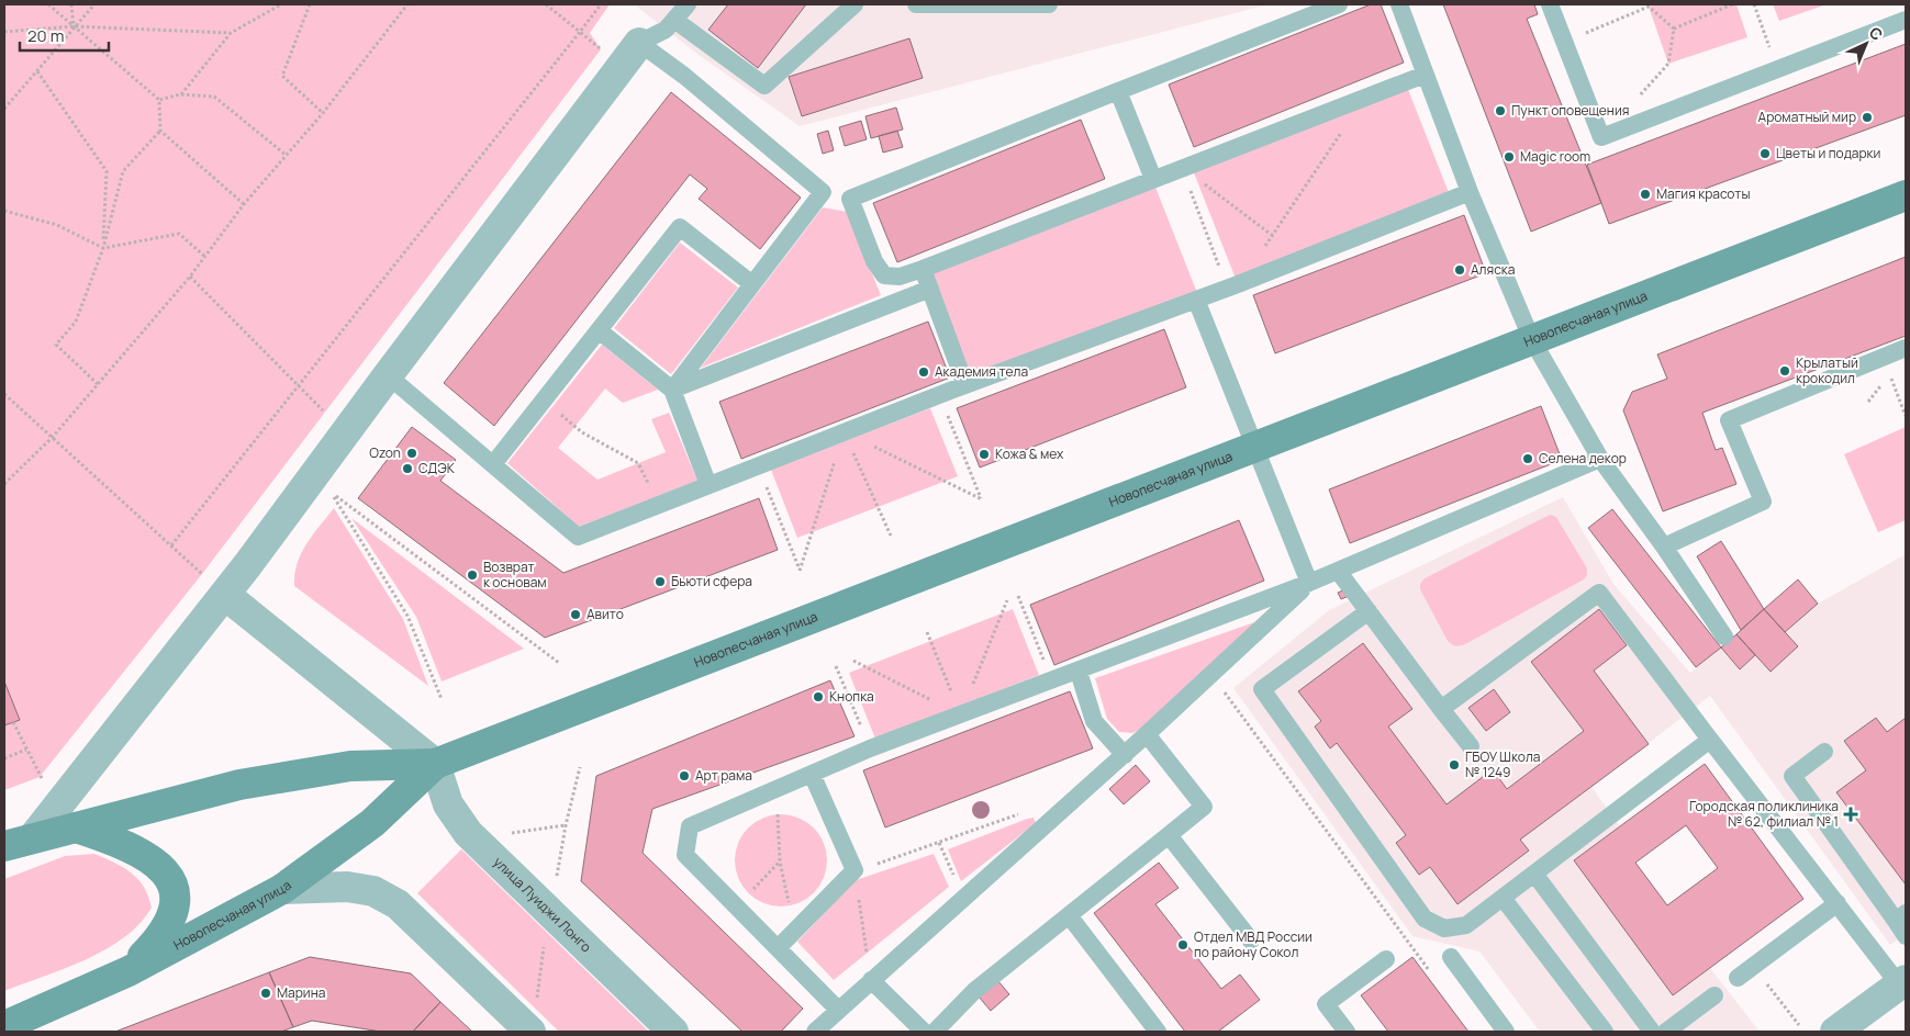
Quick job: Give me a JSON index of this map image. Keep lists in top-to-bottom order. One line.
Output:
{"streets":{"main road":["Новопесчаная улица"],"street":["улица Луиджи Лонго"]},"crossings":[["Новопесчаная улица","улица Луиджи Лонго"]],"places":{"other":["Пункт оповещения","Ароматный мир","Цветы и подарки","Magic room","Магия красоты","Аляска","Крылатый крокодил","Академия тела","Ozon","Кожа & мех","Селена декор","СДЭК","Возврат к основам","Бьюти сфера","Авито","Кнопка","ГБОУ Школа № 1249","Арт рама","Отдел МВД России по району Сокол","Марина"],"health":["Городская поликлиника № 62, филиал № 1"]},"scale_bar":"20 m","north":"top right"}
